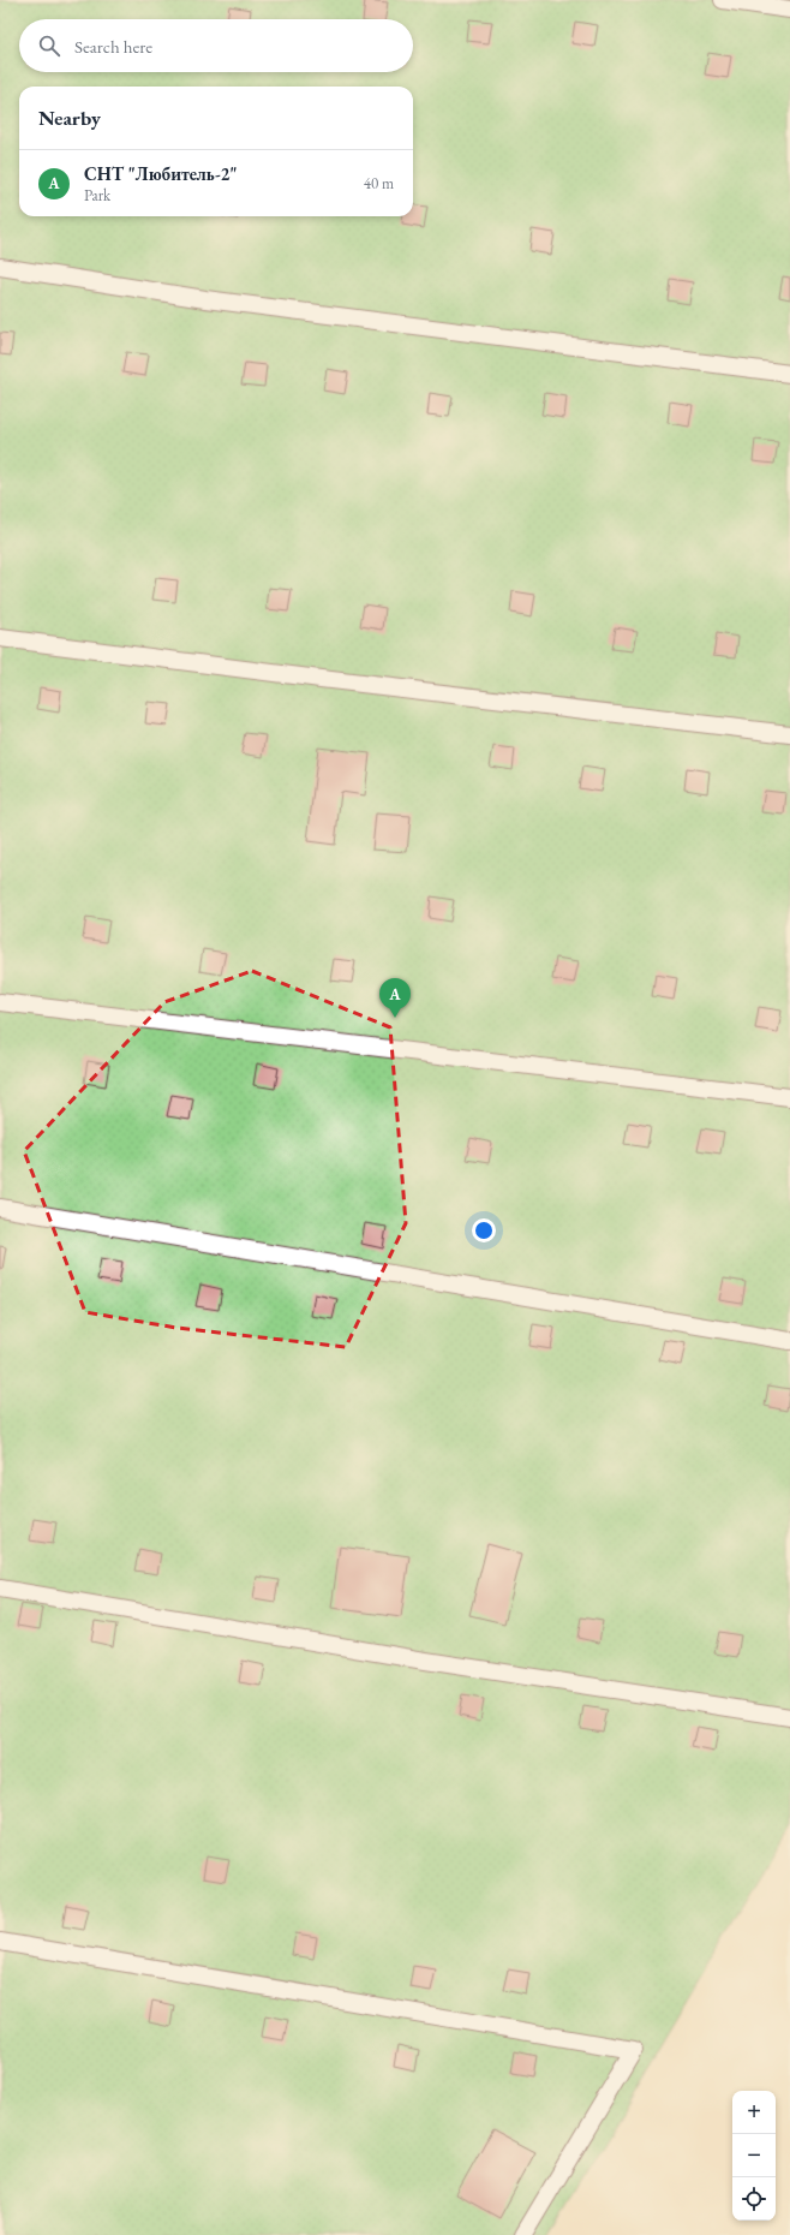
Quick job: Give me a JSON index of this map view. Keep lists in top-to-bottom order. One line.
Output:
{"page":{"search":"Search here","heading":"Nearby","list":[{"mark":"A","name":"СНТ \"Любитель-2\"","note":"Park","value":"40 m"}],"pins":"A","map_buttons":["+","−"]}}
